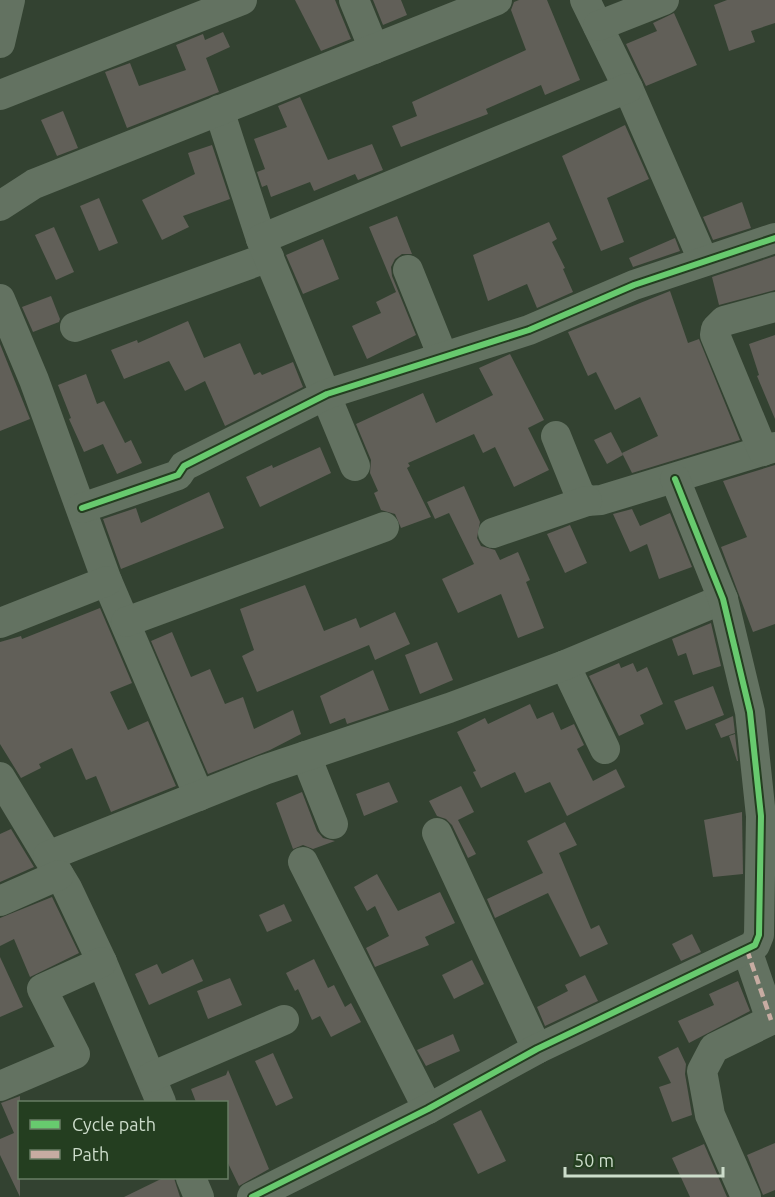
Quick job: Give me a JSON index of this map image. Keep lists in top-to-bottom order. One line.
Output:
{"legend":["Cycle path","Path"],"scale_bar":"50 m"}
